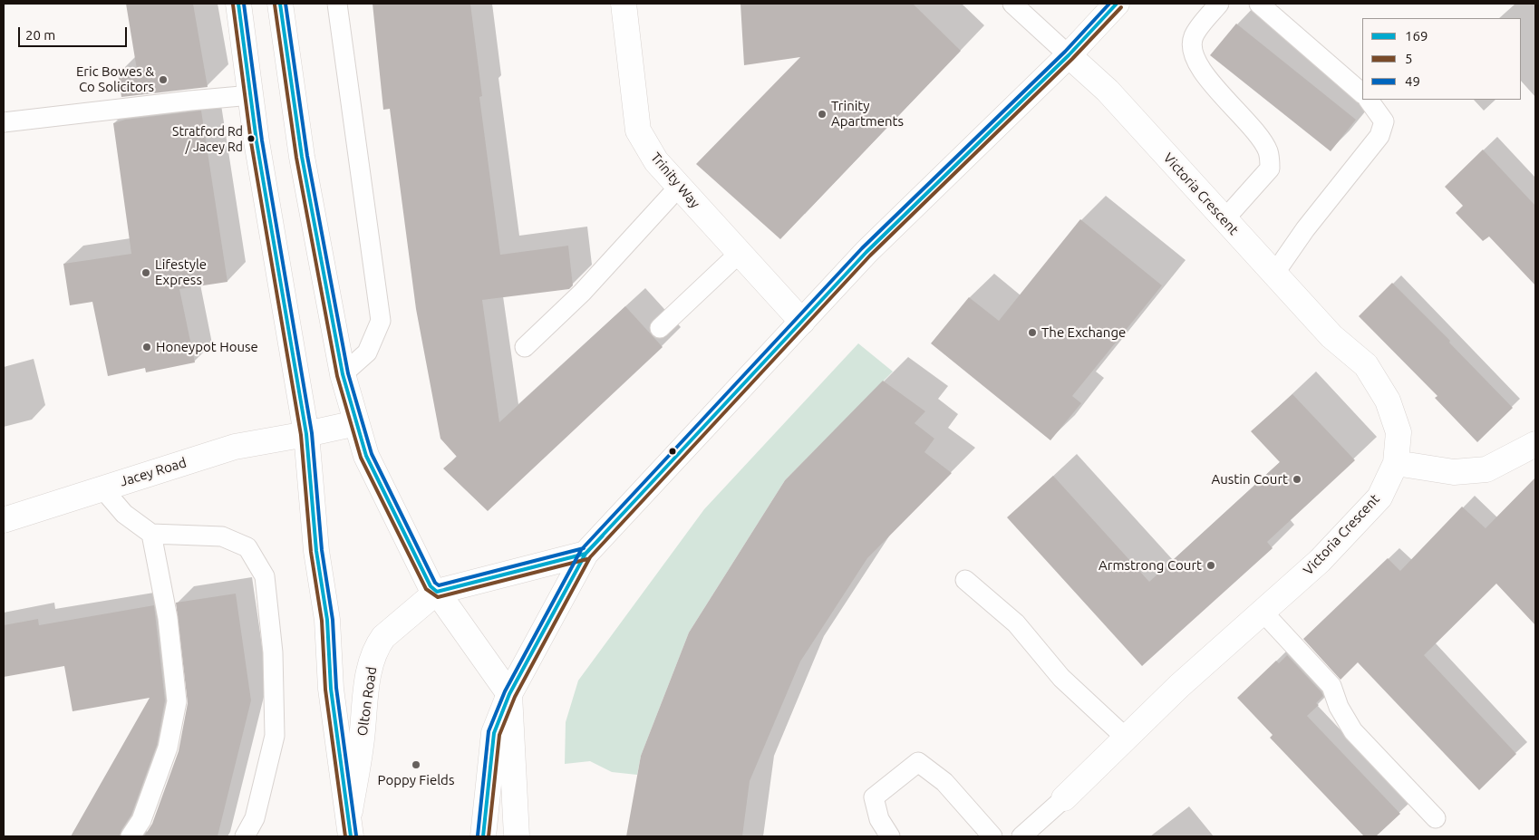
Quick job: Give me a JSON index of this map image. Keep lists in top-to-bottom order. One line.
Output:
{"streets":{"main road":["Trinity Way","Victoria Crescent","Jacey Road","Olton Road"]},"places":["Eric Bowes & Co Solicitors","Trinity Apartments","Stratford Rd / Jacey Rd","Lifestyle Express","The Exchange","Honeypot House","Austin Court","Armstrong Court","Poppy Fields"],"lines":["transit line 169","transit line 49","transit line 5"],"legend":["169","5","49"],"scale_bar":"20 m"}
